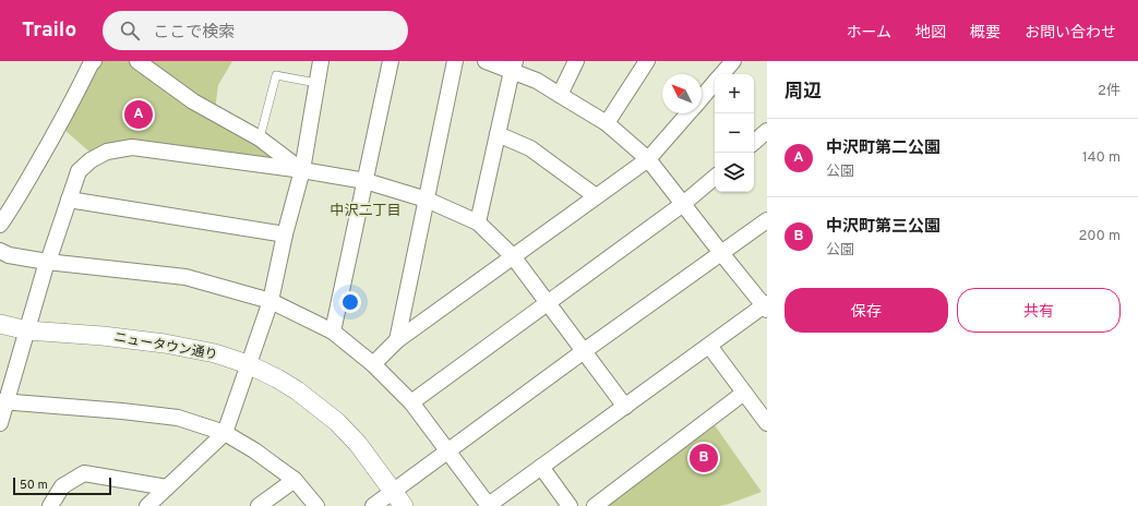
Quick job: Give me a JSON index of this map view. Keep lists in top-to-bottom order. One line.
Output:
{"streets":{"street":["ニュータウン通り"]},"districts":["中沢二丁目"],"scale_bar":"50 m","north":"top left","page":{"header":"Trailo","search":"ここで検索","nav":["ホーム","地図","概要","お問い合わせ"],"heading":["周辺","2件"],"map_buttons":["+","−"],"pins":["A","B"],"list":[{"mark":"A","name":"中沢町第二公園","note":"公園","value":"140 m"},{"mark":"B","name":"中沢町第三公園","note":"公園","value":"200 m"}],"buttons":["保存","共有"],"scale":"50 m"}}
